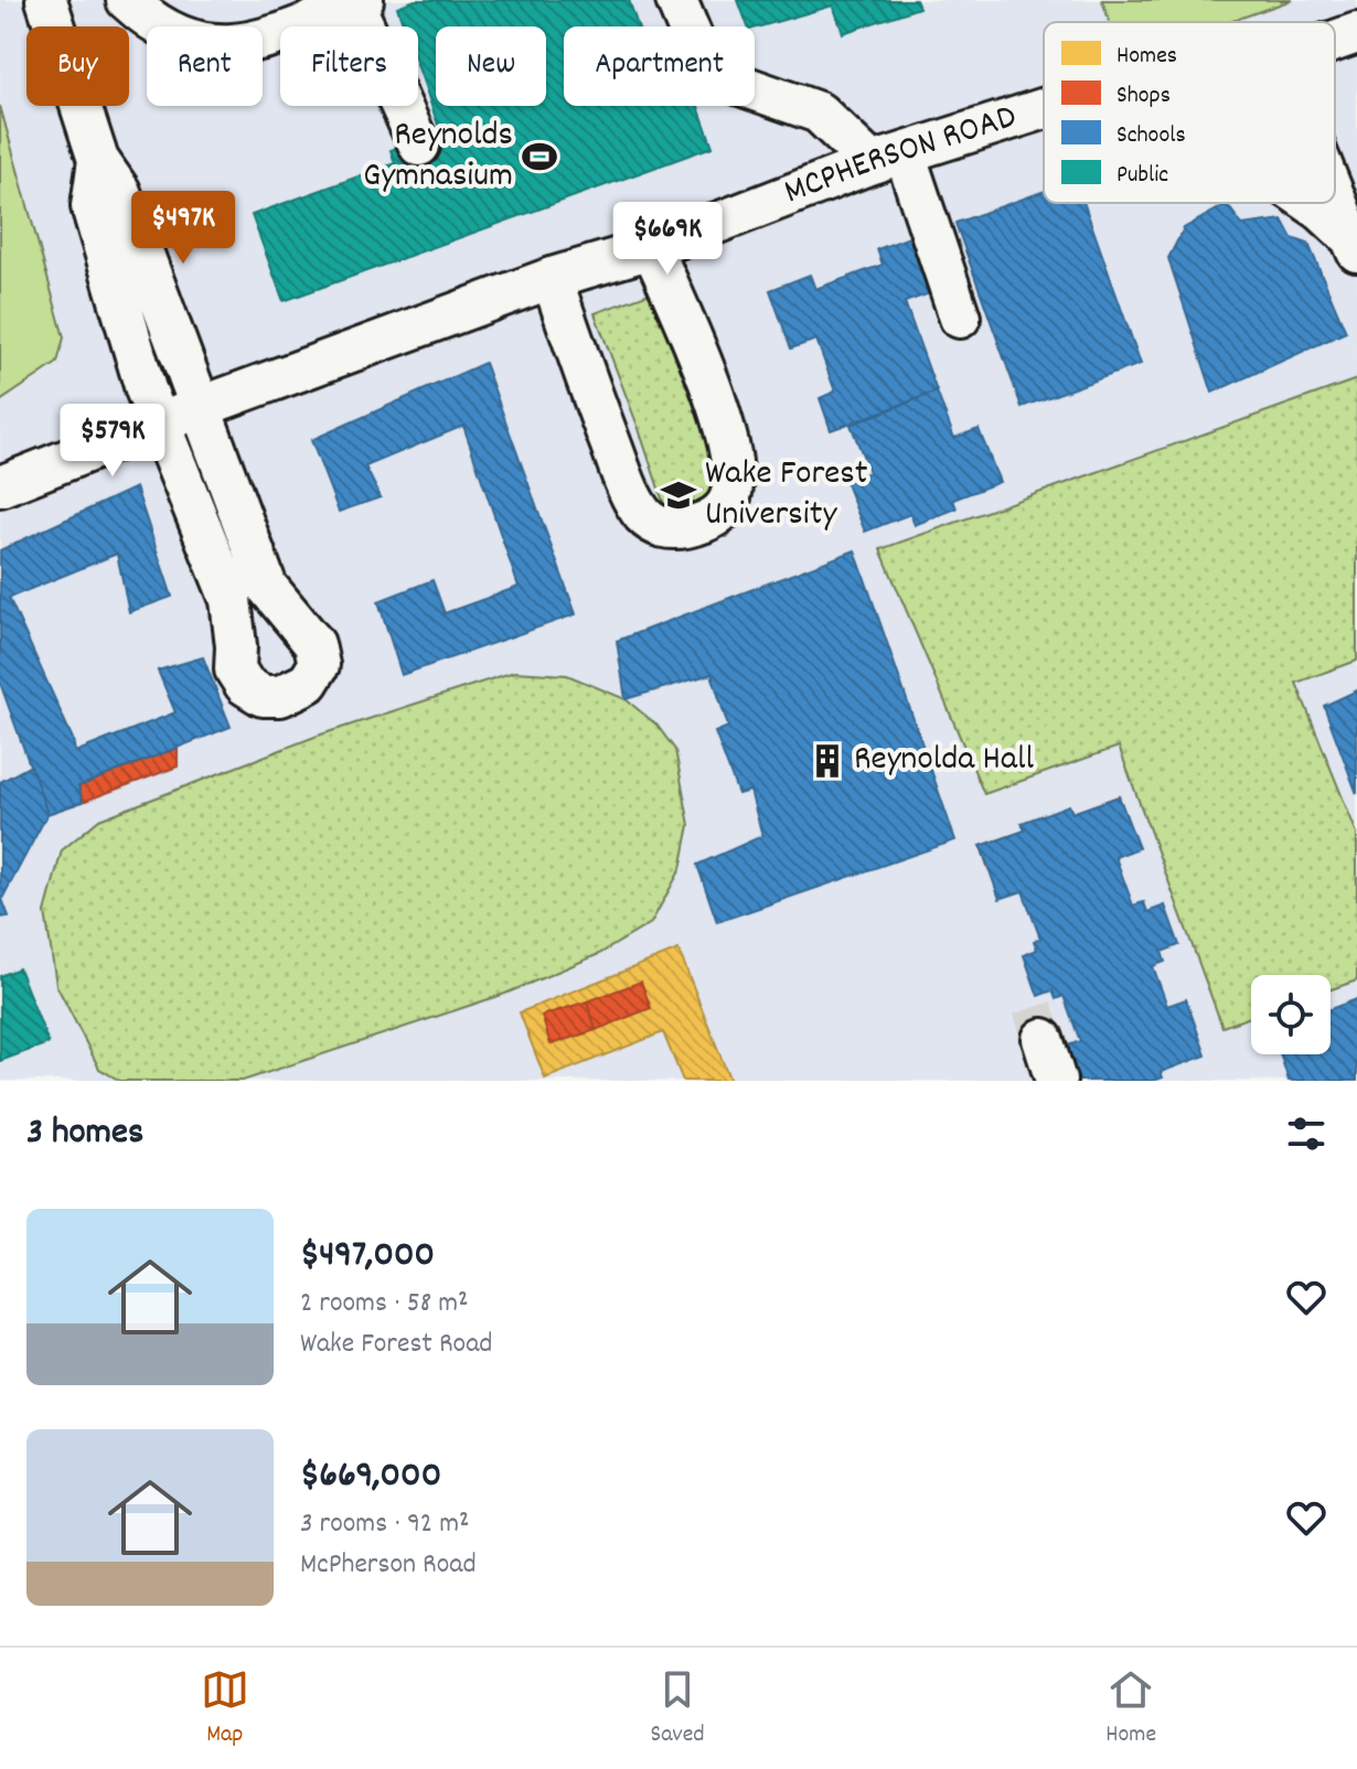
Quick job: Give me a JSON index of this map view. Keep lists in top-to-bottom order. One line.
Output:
{"streets":{"street":["MCPHERSON ROAD"]},"places":{"sports":["Reynolds Gymnasium"],"school or university":["Wake Forest University"],"building":["Reynolda Hall"]},"legend":["Homes","Shops","Schools","Public"],"page":{"chip":["Buy","Rent","Filters","New","Apartment"],"price":["$497K","$669K","$579K"],"heading":"3 homes","list":[{"name":"$497,000","note":"2 rooms · 58 m² · Wake Forest Road"},{"name":"$669,000","note":"3 rooms · 92 m² · McPherson Road"}],"tabs":["Map","Saved","Home"]}}
